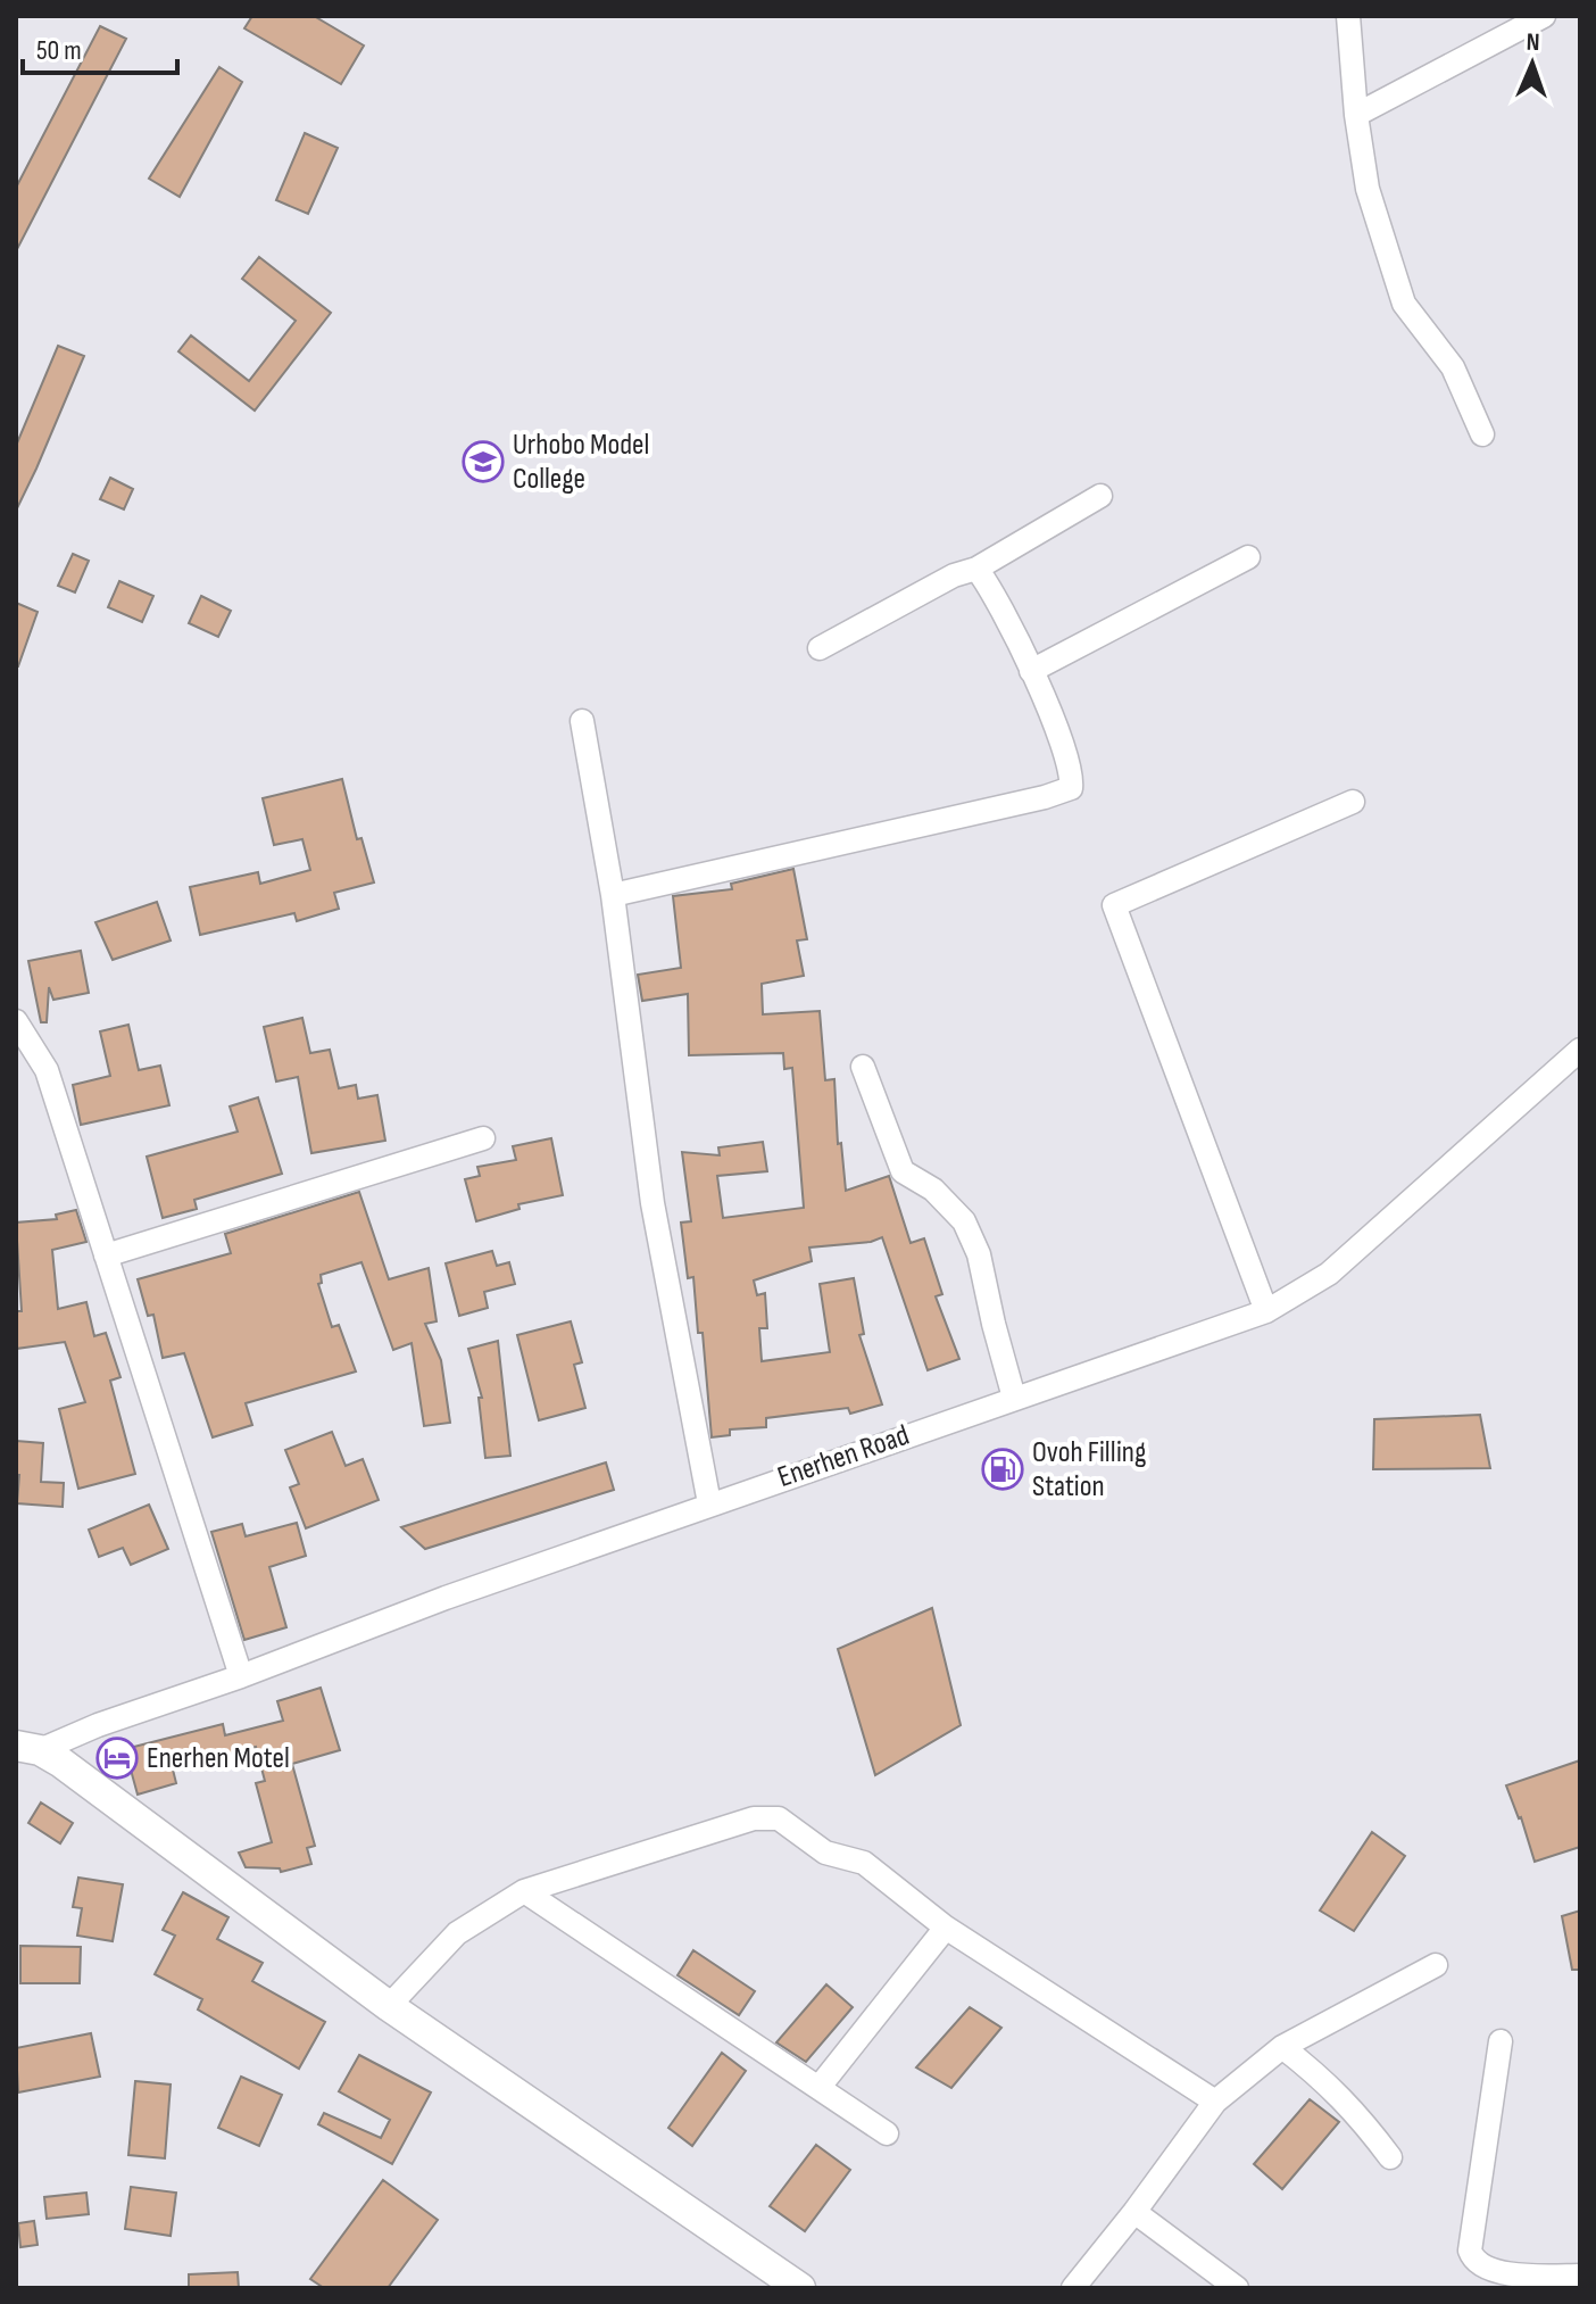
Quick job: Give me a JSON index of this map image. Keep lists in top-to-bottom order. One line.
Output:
{"streets":{"street":["Enerhen Road"]},"places":{"school or university":["Urhobo Model College"],"fuel station":["Ovoh Filling Station"],"hotel":["Enerhen Motel"]},"scale_bar":"50 m","north":"top"}
